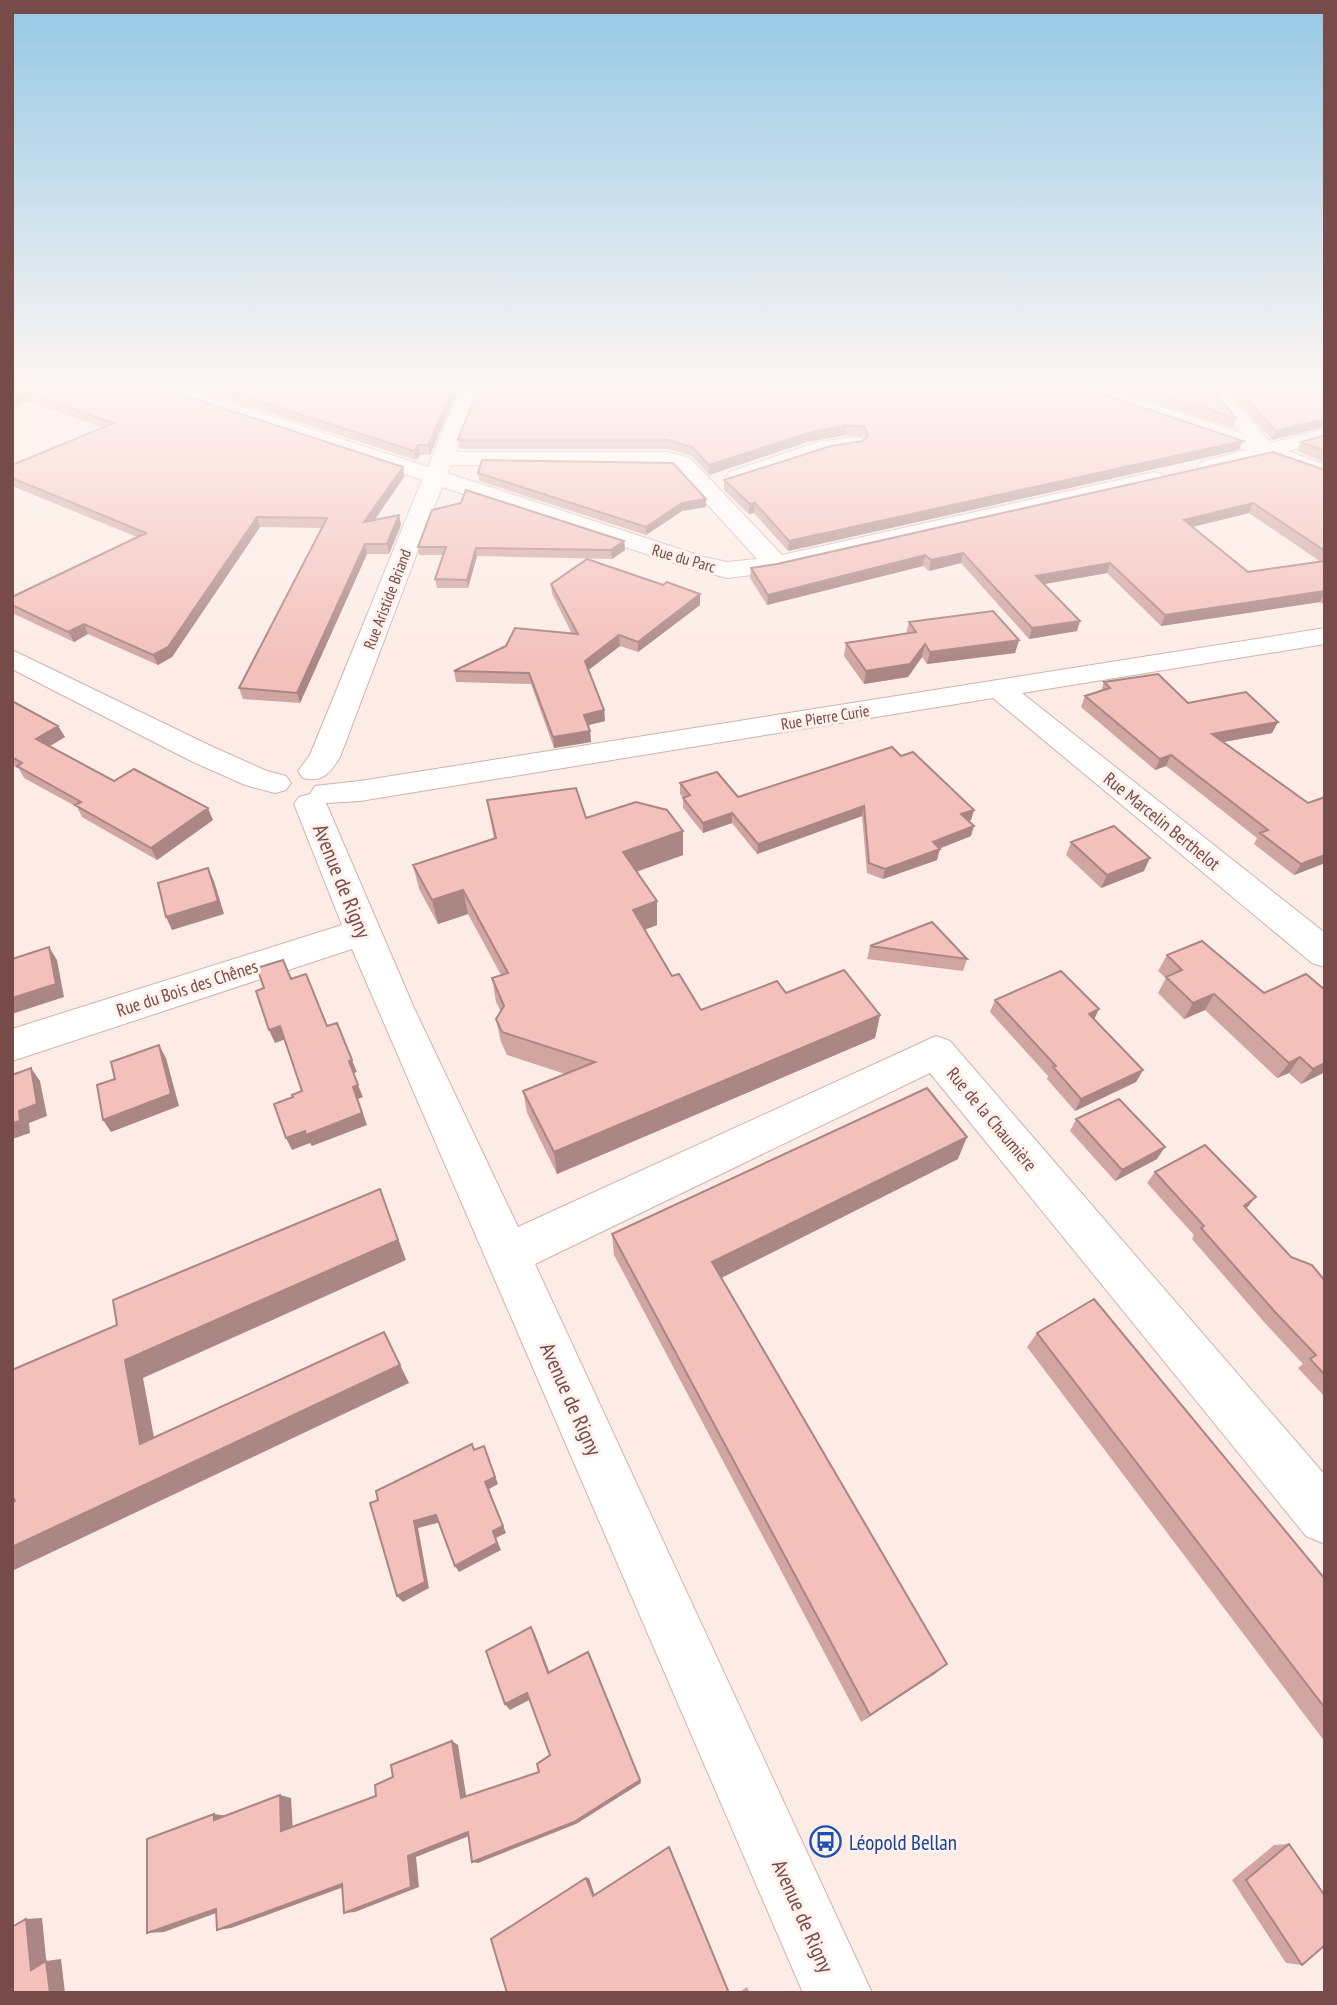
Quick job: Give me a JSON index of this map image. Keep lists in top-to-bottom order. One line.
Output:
{"streets":{"street":["Rue du Parc","Rue Aristide Briand","Rue Pierre Curie","Rue Marcelin Berthelot","Avenue de Rigny","Rue du Bois des Chênes","Rue de la Chaumière"]},"crossings":[["Rue Aristide Briand","Rue Pierre Curie"],["Rue Aristide Briand","Avenue de Rigny"],["Rue Pierre Curie","Rue Marcelin Berthelot"],["Rue Pierre Curie","Avenue de Rigny"],["Avenue de Rigny","Rue du Bois des Chênes"],["Avenue de Rigny","Rue de la Chaumière"]],"places":{"bus stop":["Léopold Bellan"]}}
